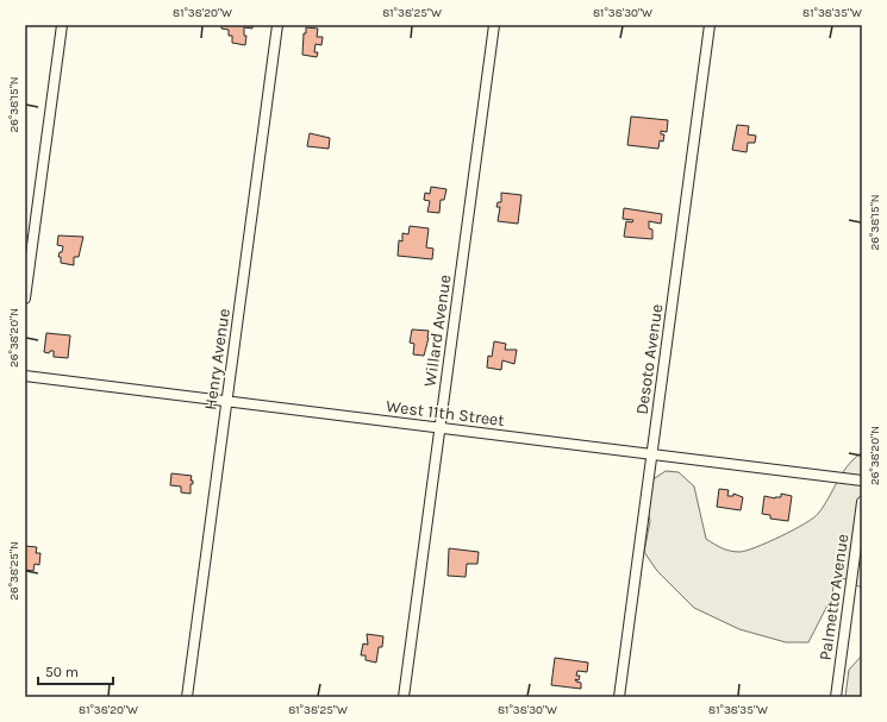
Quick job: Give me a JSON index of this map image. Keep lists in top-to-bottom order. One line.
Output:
{"streets":{"street":["Willard Avenue","Henry Avenue","Desoto Avenue","West 11th Street","Palmetto Avenue"]},"crossings":[["Willard Avenue","West 11th Street"],["Henry Avenue","West 11th Street"],["Desoto Avenue","West 11th Street"]],"scale_bar":"50 m","coordinates":["81°38'20\"W","81°38'25\"W","81°38'30\"W","81°38'35\"W","26°38'15\"N","26°38'20\"N","26°38'25\"N"]}
